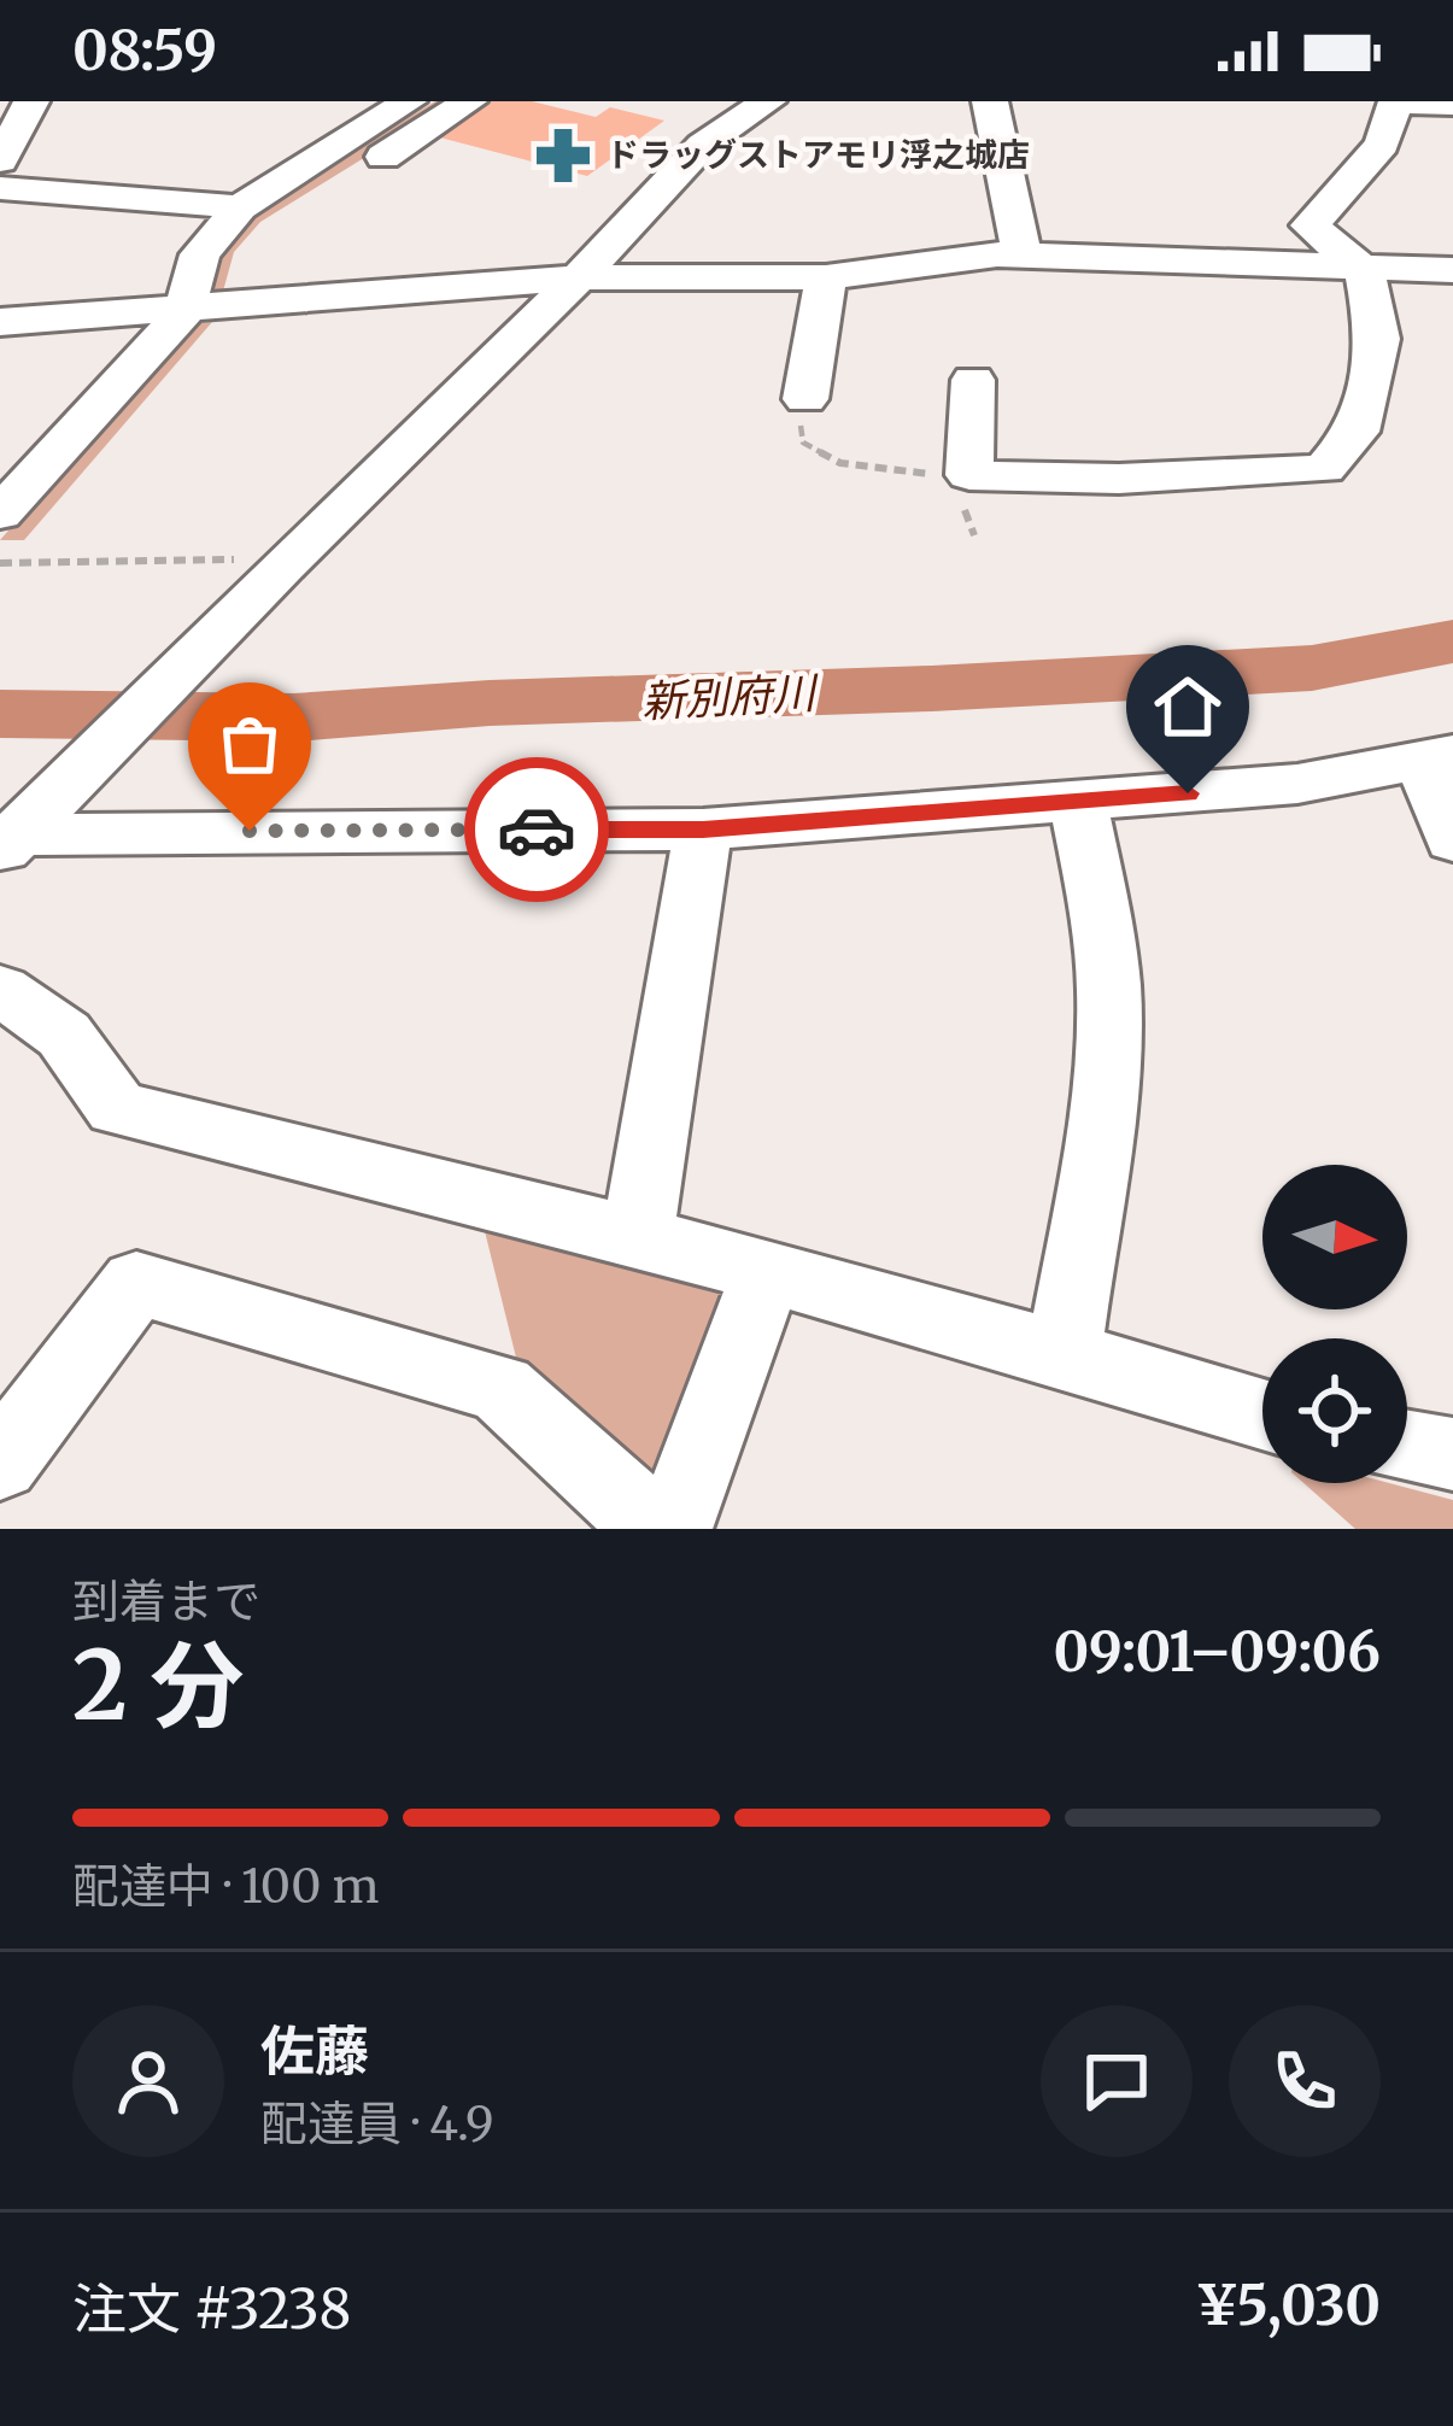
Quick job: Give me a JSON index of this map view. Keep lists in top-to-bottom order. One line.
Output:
{"water":["新別府川"],"places":{"pharmacy":["ドラッグストアモリ浮之城店"]},"north":"right","page":{"status":"08:59","heading":["2 分","到着まで","09:01–09:06"],"panel":["佐藤","配達員 · 4.9","注文 #3238","¥5,030"],"bar":"配達中 · 100 m"}}
